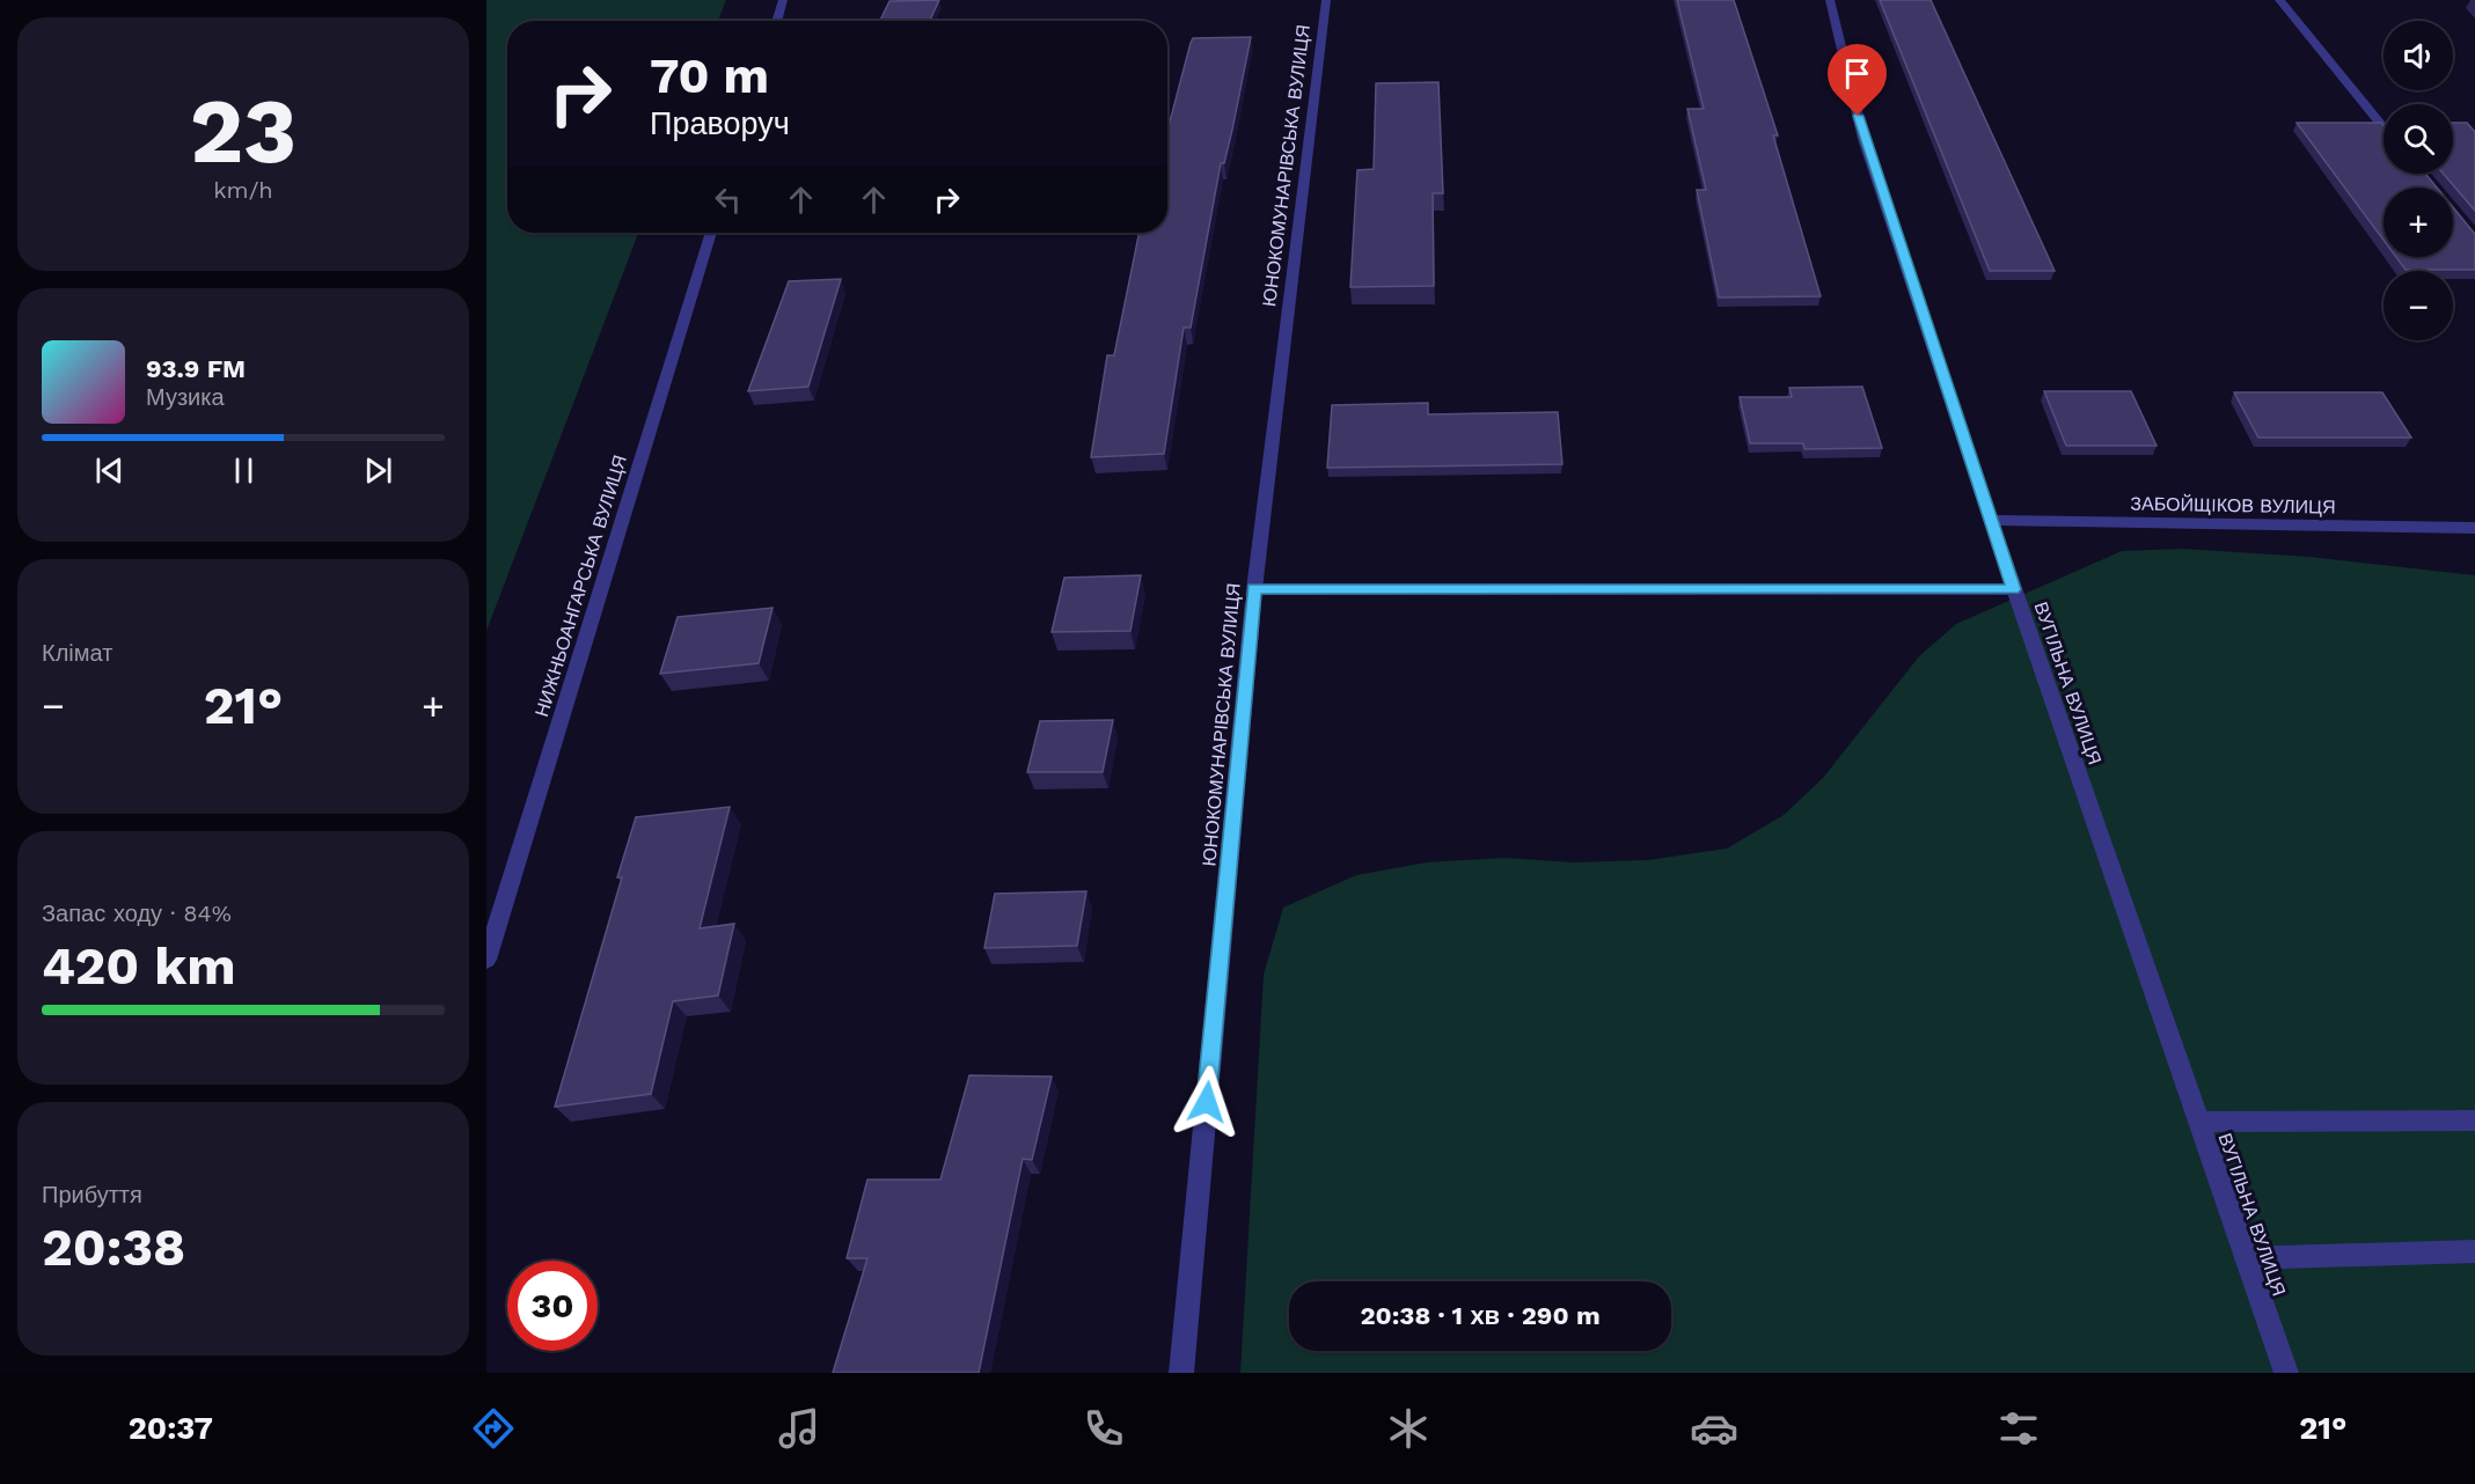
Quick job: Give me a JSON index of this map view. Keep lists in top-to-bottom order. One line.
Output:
{"streets":{"street":["ЮНОКОМУНАРІВСЬКА ВУЛИЦЯ","ЗАБОЙЩIКОВ ВУЛИЦЯ","НИЖНЬОАНГАРСЬКА ВУЛИЦЯ","ВУГІЛЬНА ВУЛИЦЯ"]},"crossings":[["ЗАБОЙЩIКОВ ВУЛИЦЯ","ВУГІЛЬНА ВУЛИЦЯ"]],"page":{"tile":[["23","km/h"],"Клімат",["Запас ходу · 84%","420 km"],["Прибуття","20:38"]],"map_buttons":["+","−"],"turn":["70 m","Праворуч"],"song":["93.9 FM","Музика"],"heat":["−","21°","+"],"limit":"30","trip":"20:38 · 1 хв · 290 m","tabs":["20:37","21°"]}}
